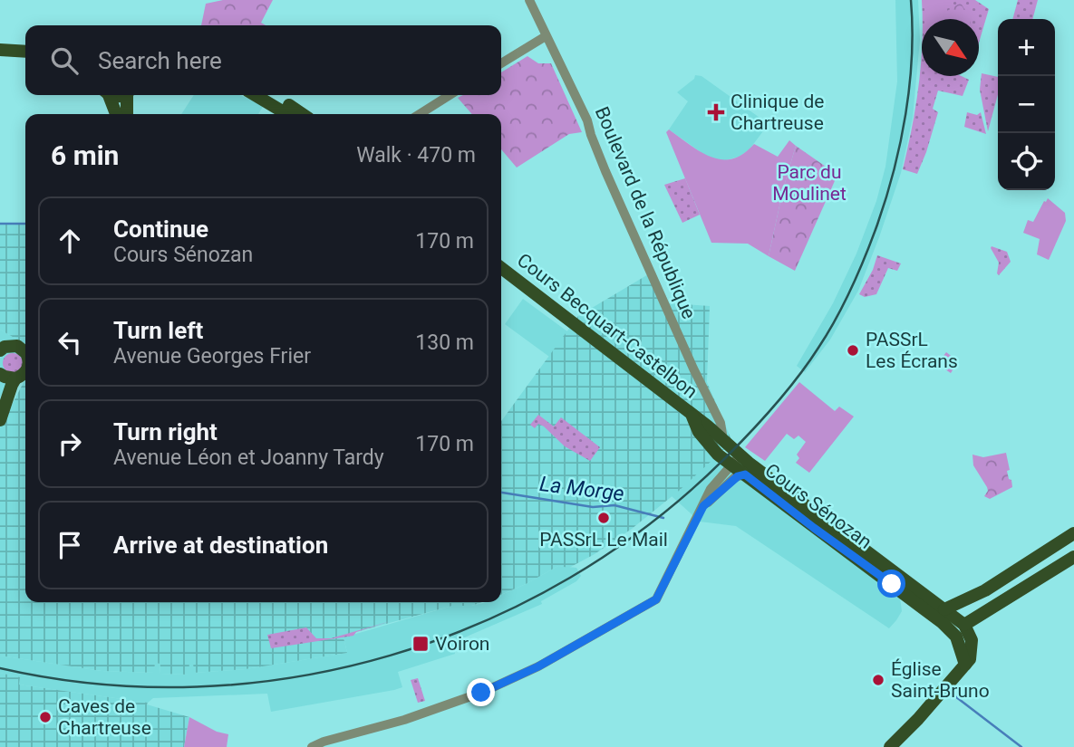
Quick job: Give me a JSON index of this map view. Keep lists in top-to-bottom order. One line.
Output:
{"streets":{"main road":["Cours Becquart-Castelbon","Cours Sénozan"],"street":["Boulevard de la République"]},"crossings":[["Boulevard de la République","Cours Becquart-Castelbon"],["Cours Becquart-Castelbon","Cours Sénozan"]],"water":["La Morge"],"parks":["Parc du Moulinet"],"places":{"health":["Clinique de Chartreuse"],"other":["PASSrL Les Écrans","PASSrL Le Mail","Église Saint-Bruno","Caves de Chartreuse"],"transit":["Voiron"]},"north":"bottom right","page":{"map_buttons":["+","−"],"search":"Search here","heading":["6 min","Walk · 470 m"],"list":[["Continue","Cours Sénozan","170 m"],["Turn left","Avenue Georges Frier","130 m"],["Turn right","Avenue Léon et Joanny Tardy","170 m"],"Arrive at destination"]}}
